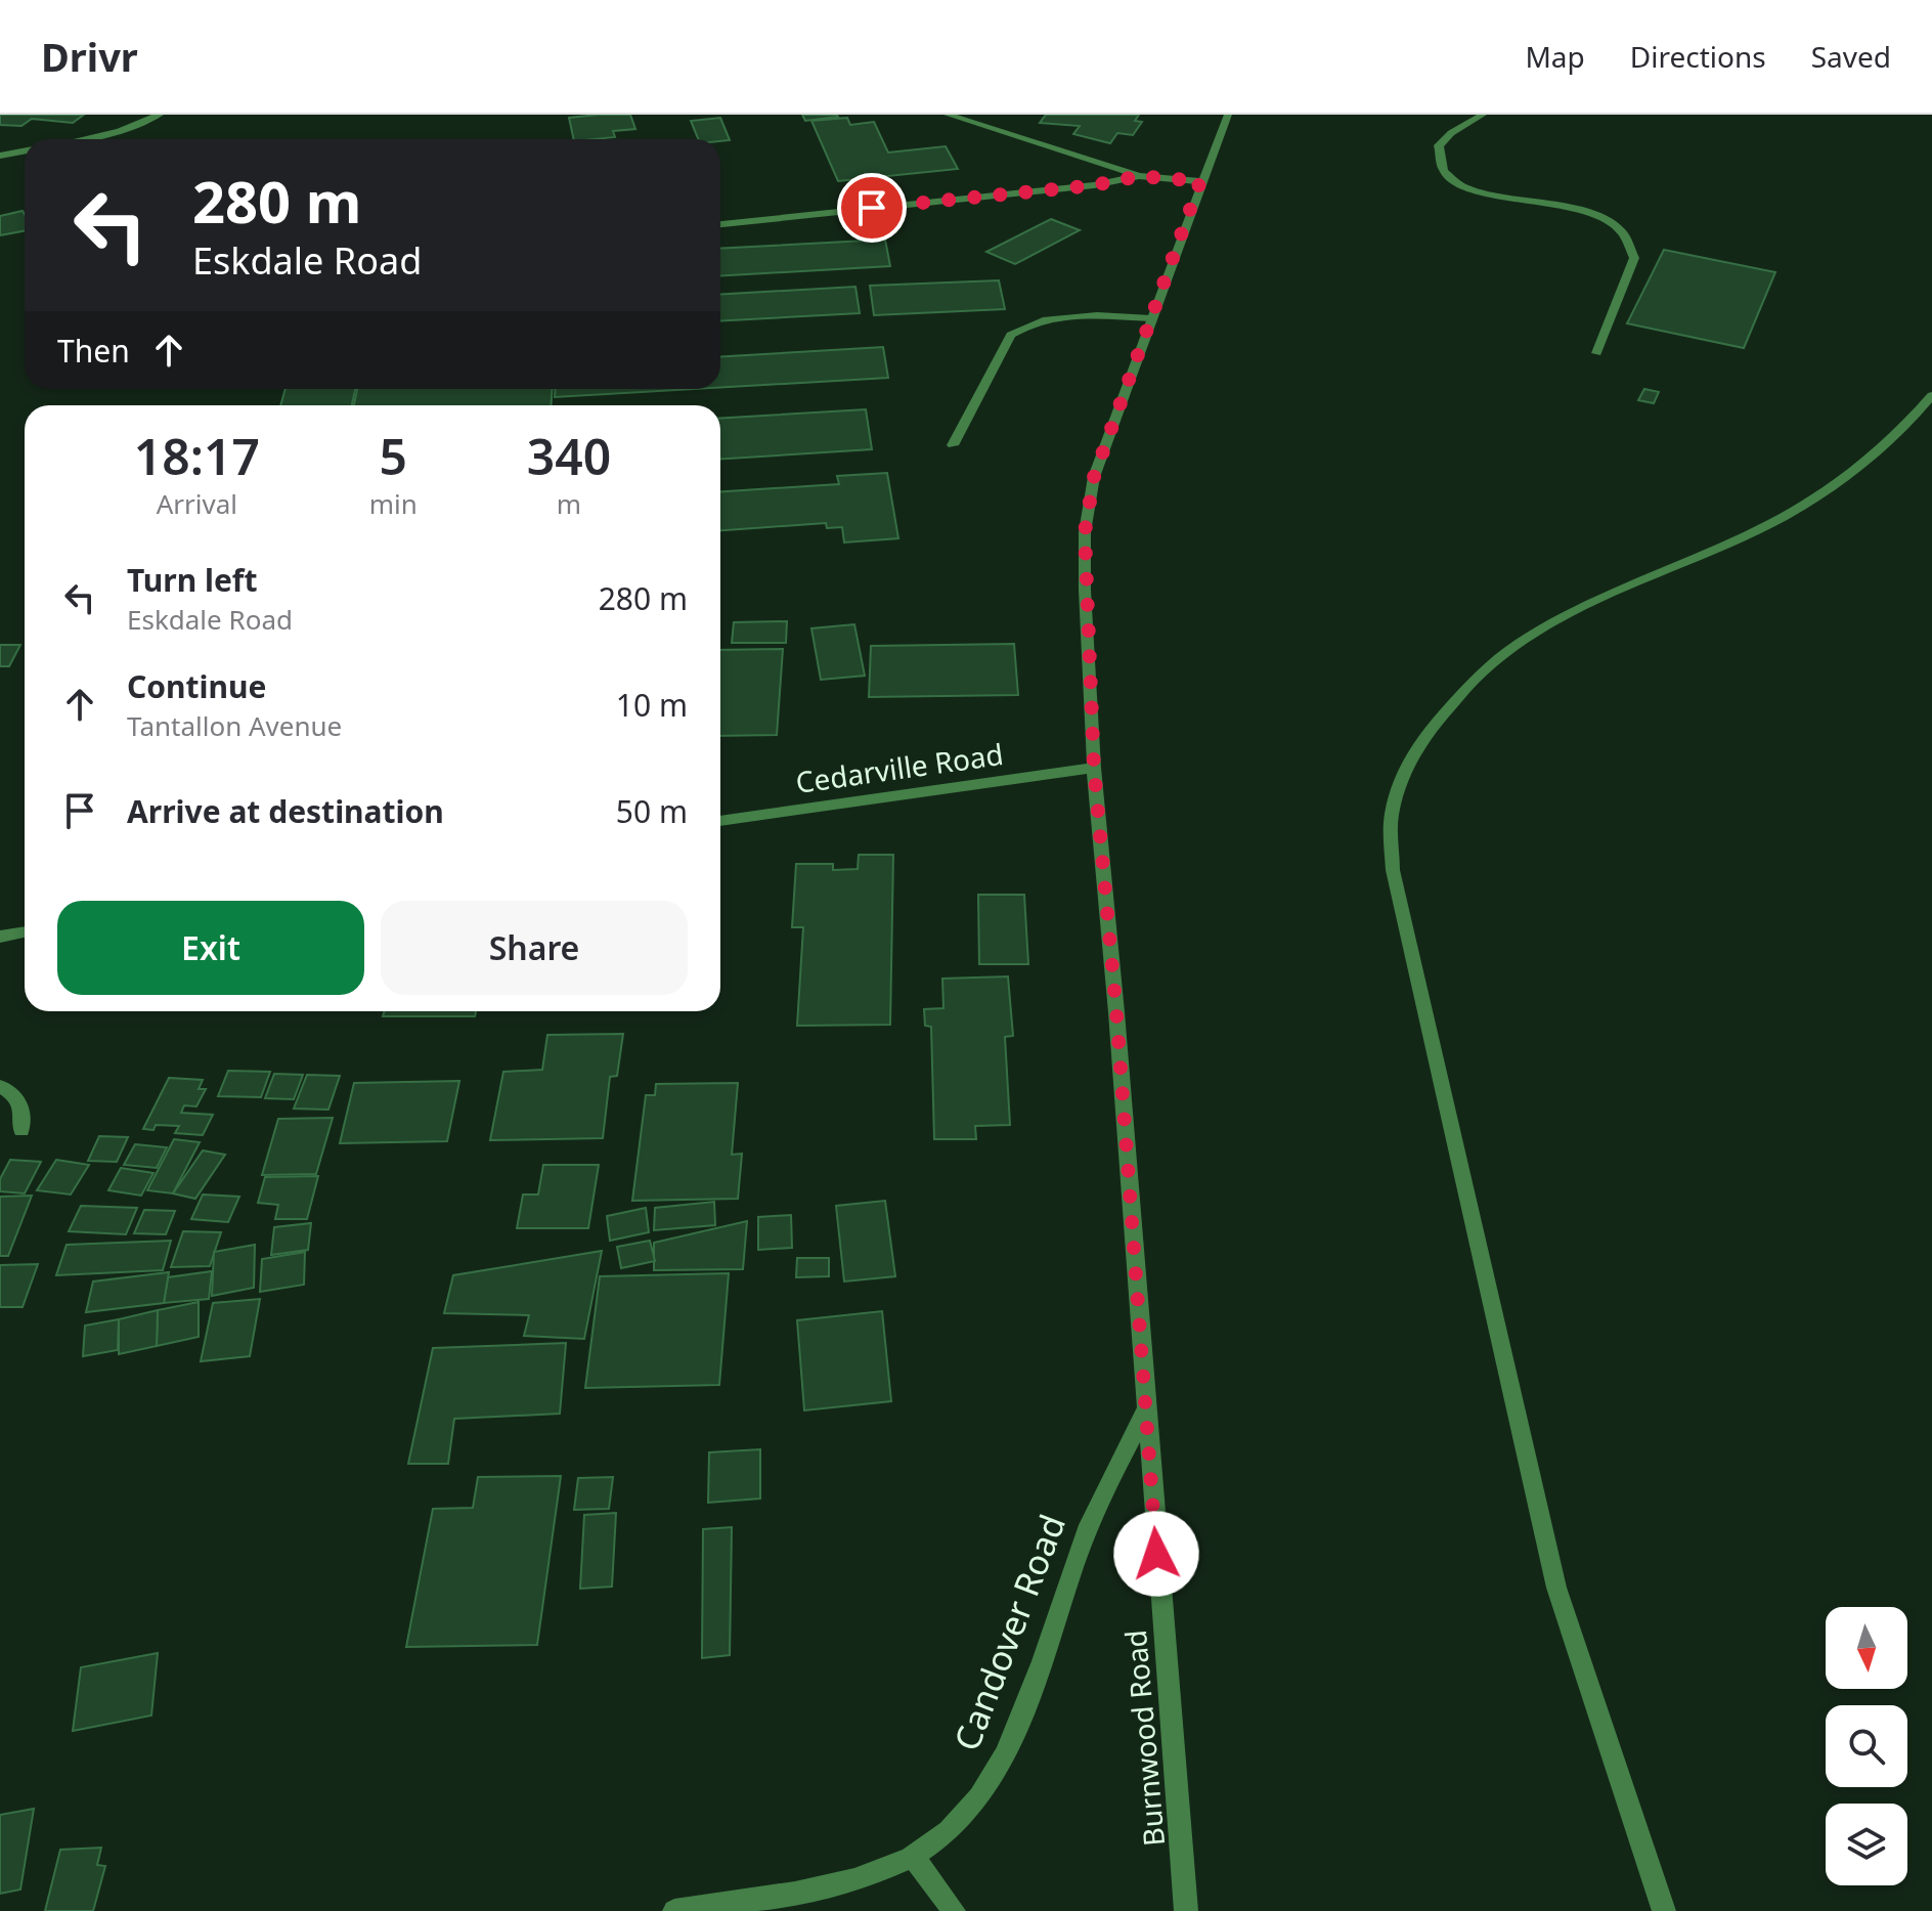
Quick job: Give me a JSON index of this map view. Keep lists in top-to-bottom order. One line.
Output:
{"streets":{"street":["Cedarville Road","Candover Road","Burnwood Road"]},"crossings":[["Cedarville Road","Burnwood Road"],["Candover Road","Burnwood Road"]],"north":"bottom","page":{"header":"Drivr","nav":["Map","Directions","Saved"],"turn":["280 m","Eskdale Road"],"then":"Then","eta":["18:17","Arrival","5","min","340","m"],"list":[{"name":"Turn left","note":"Eskdale Road","value":"280 m"},{"name":"Continue","note":"Tantallon Avenue","value":"10 m"},{"name":"Arrive at destination","value":"50 m"}],"buttons":["Exit","Share"]}}
